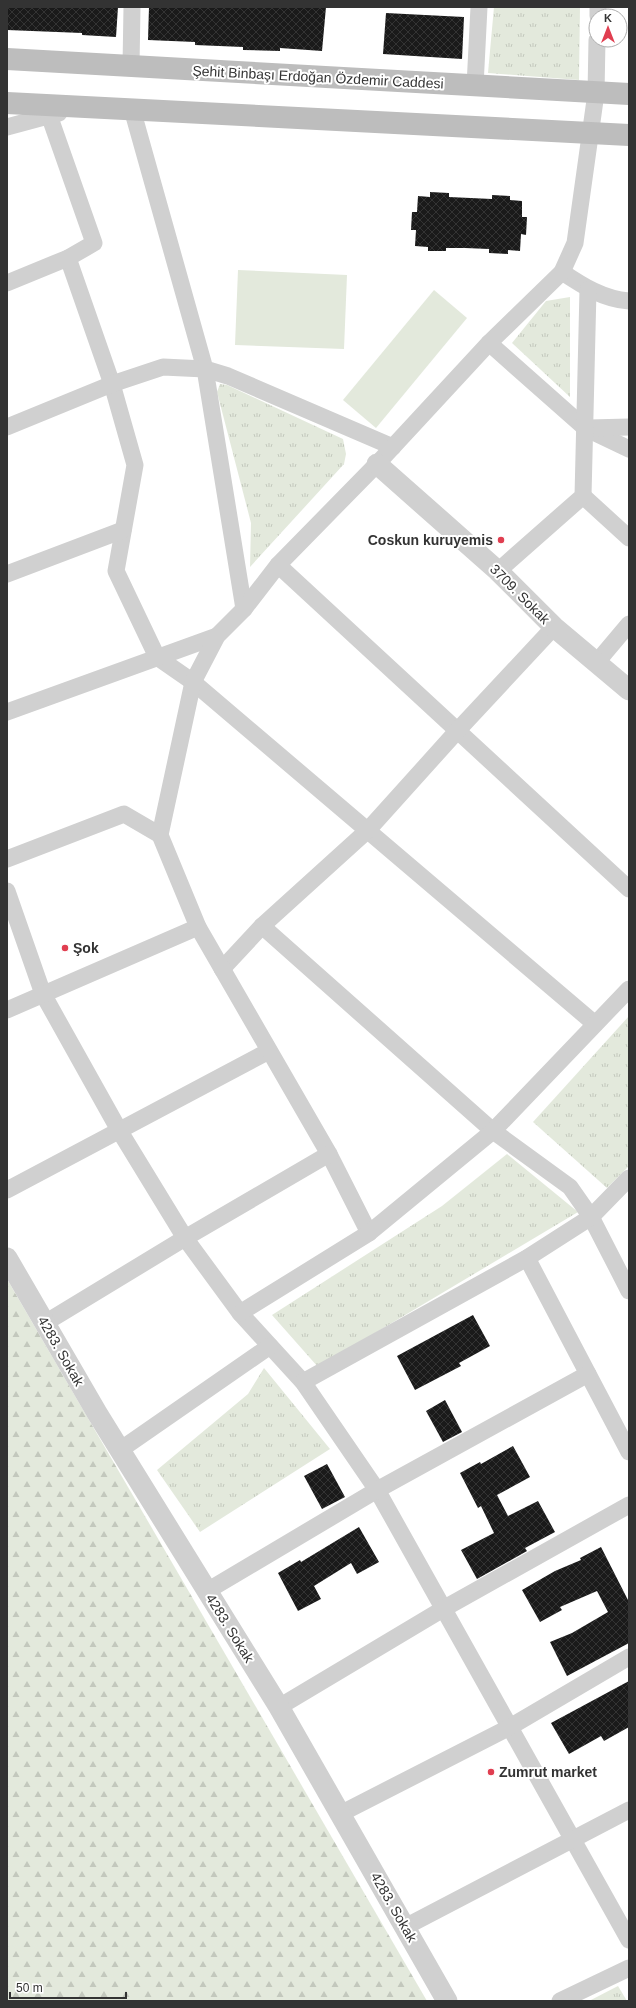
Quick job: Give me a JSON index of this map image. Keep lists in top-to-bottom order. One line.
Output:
{"streets":{"main road":["Şehit Binbaşı Erdoğan Özdemir Caddesi"],"street":["3709. Sokak","4283. Sokak"]},"places":["Coskun kuruyemis","Şok","Zumrut market"],"scale_bar":"50 m","north":"top"}
